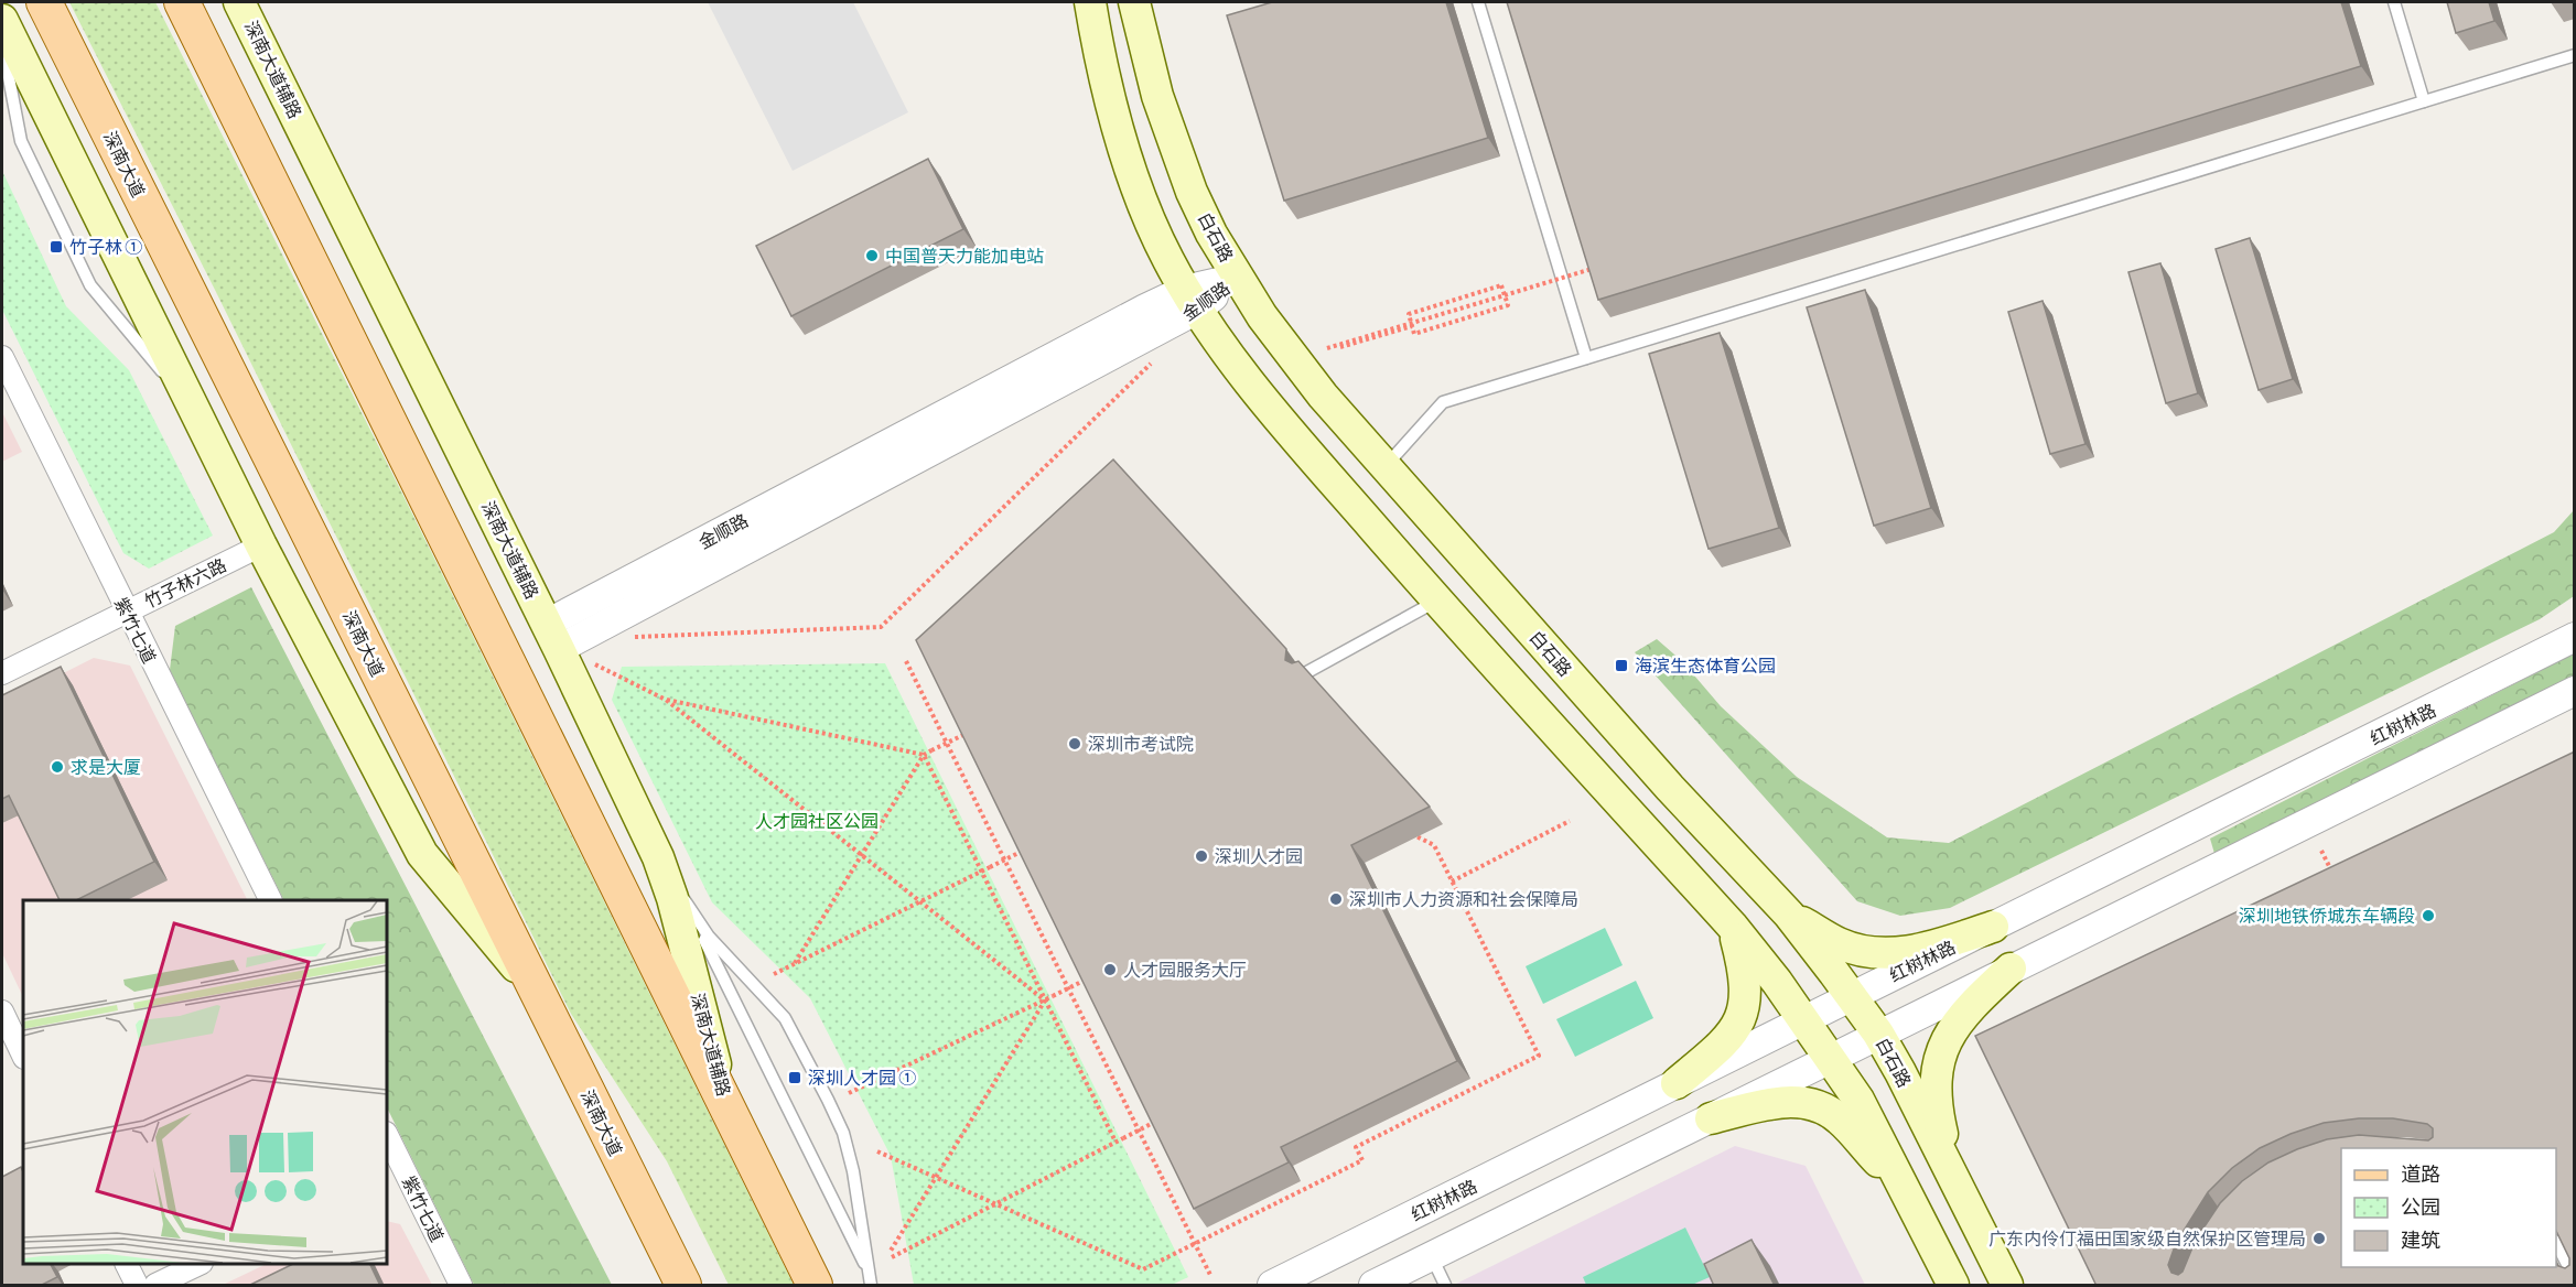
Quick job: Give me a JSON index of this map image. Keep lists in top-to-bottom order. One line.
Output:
{"streets":{"main road":["深南大道辅路","深南大道","白石路"],"street":["金顺路","竹子林六路","紫竹七道","红树林路"]},"crossings":[["深南大道辅路","金顺路"],["白石路","金顺路"],["白石路","红树林路"],["竹子林六路","紫竹七道"]],"parks":["人才园社区公园"],"places":{"transit":["竹子林 ①","海滨生态体育公园","深圳人才园 ①"],"other":["中国普天力能加电站","深圳市考试院","求是大厦","深圳人才园","深圳市人力资源和社会保障局","深圳地铁侨城东车辆段","人才园服务大厅","广东内伶仃福田国家级自然保护区管理局"]},"legend":["道路","公园","建筑"]}
